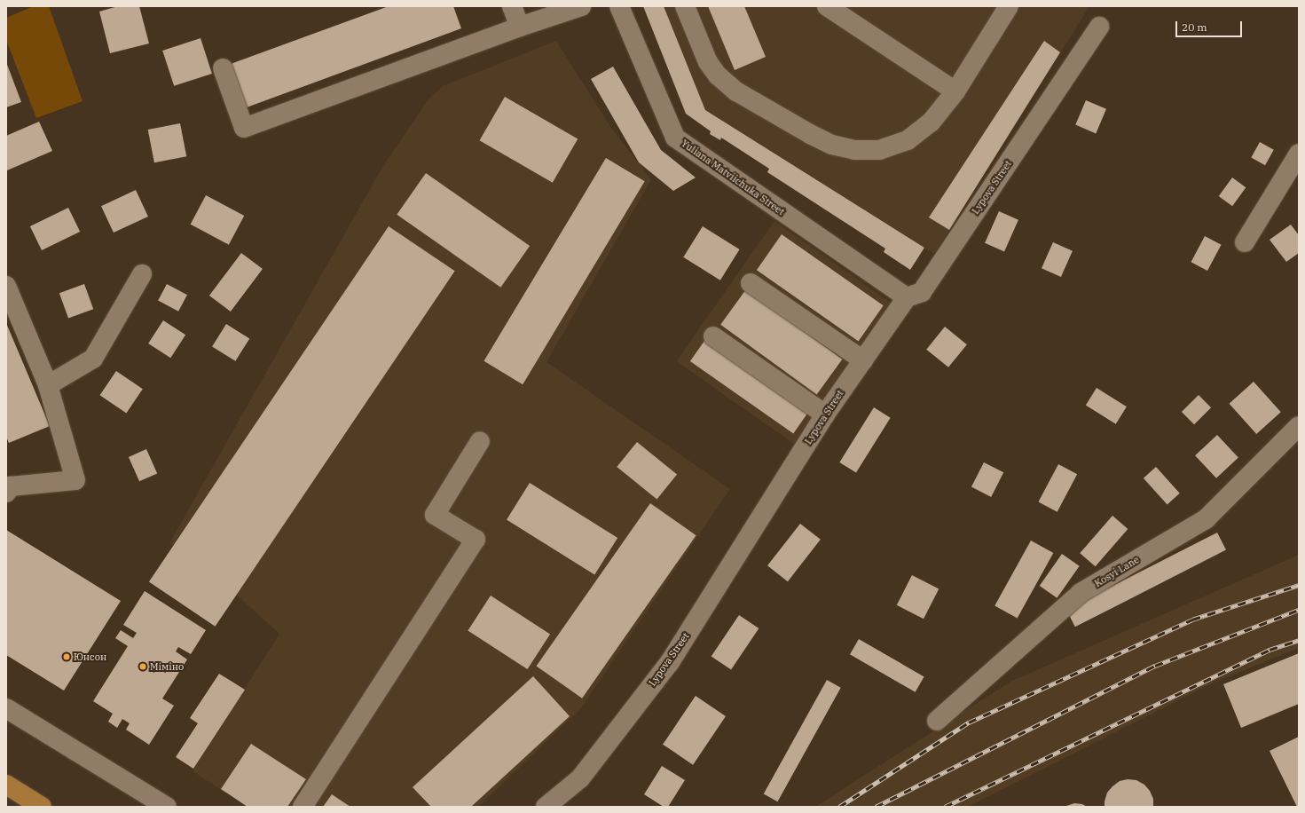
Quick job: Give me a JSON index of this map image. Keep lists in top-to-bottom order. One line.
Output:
{"streets":{"street":["Yuliana Matviichuka Street","Lypova Street","Kosyi Lane"]},"crossings":[["Yuliana Matviichuka Street","Lypova Street"]],"places":["Юнсон","Міміно"],"scale_bar":"20 m"}
